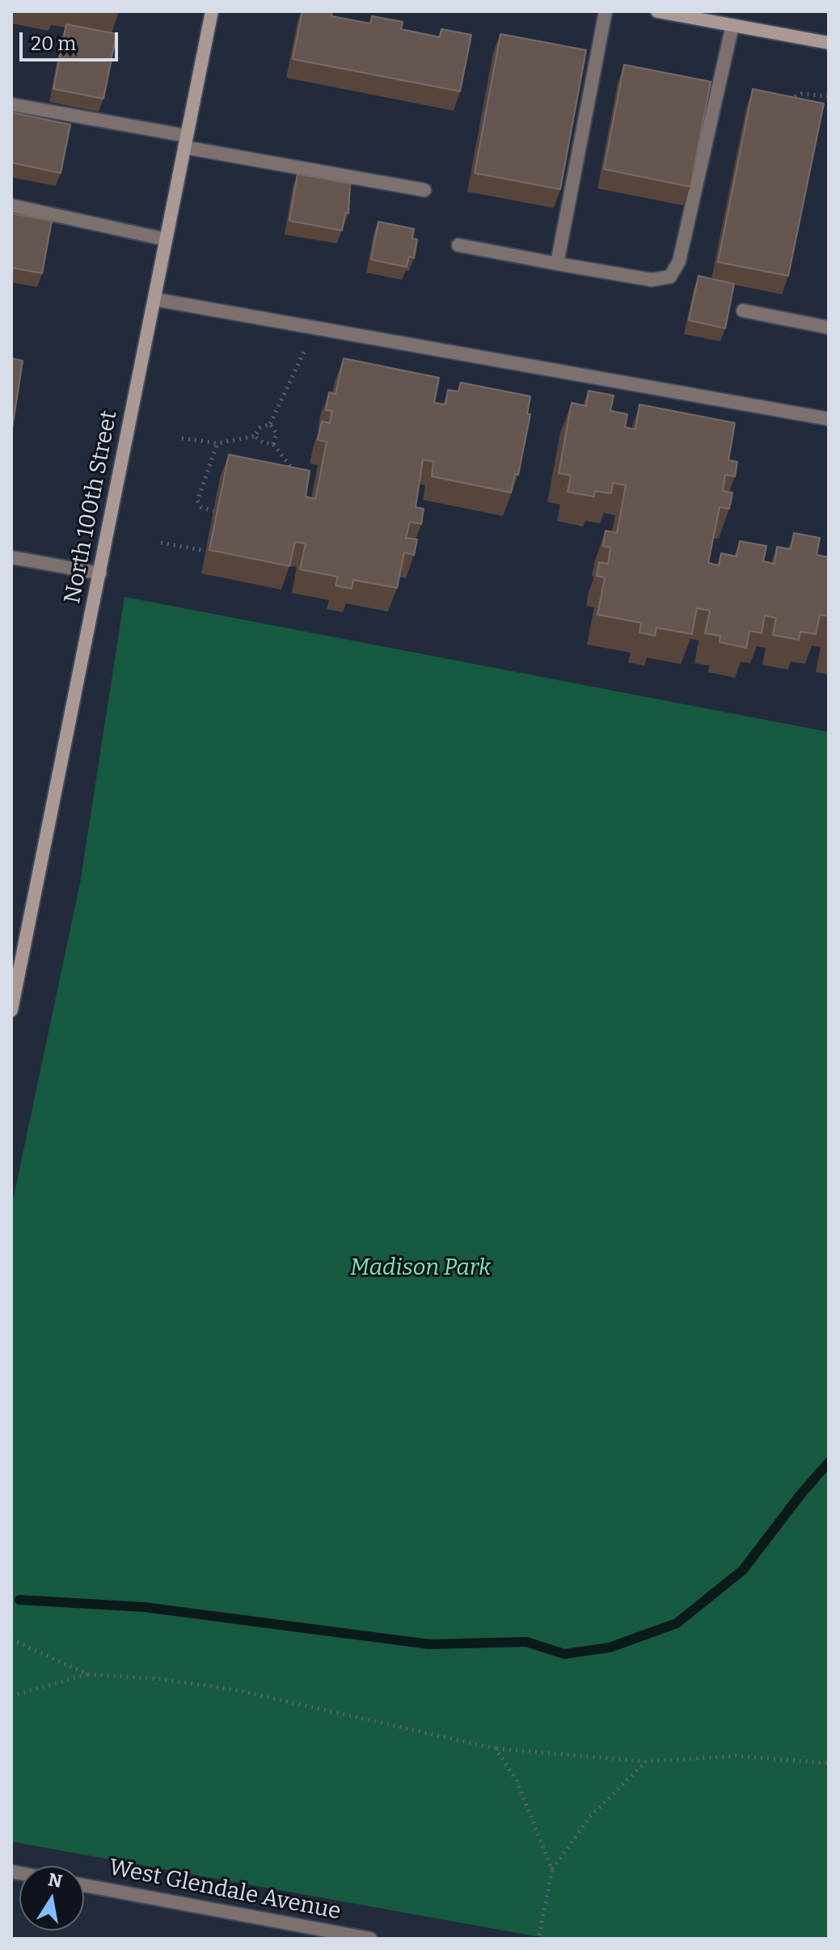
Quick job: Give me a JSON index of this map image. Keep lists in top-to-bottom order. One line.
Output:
{"streets":{"street":["North 100th Street","West Glendale Avenue"]},"parks":["Madison Park"],"scale_bar":"20 m","north":"top"}
